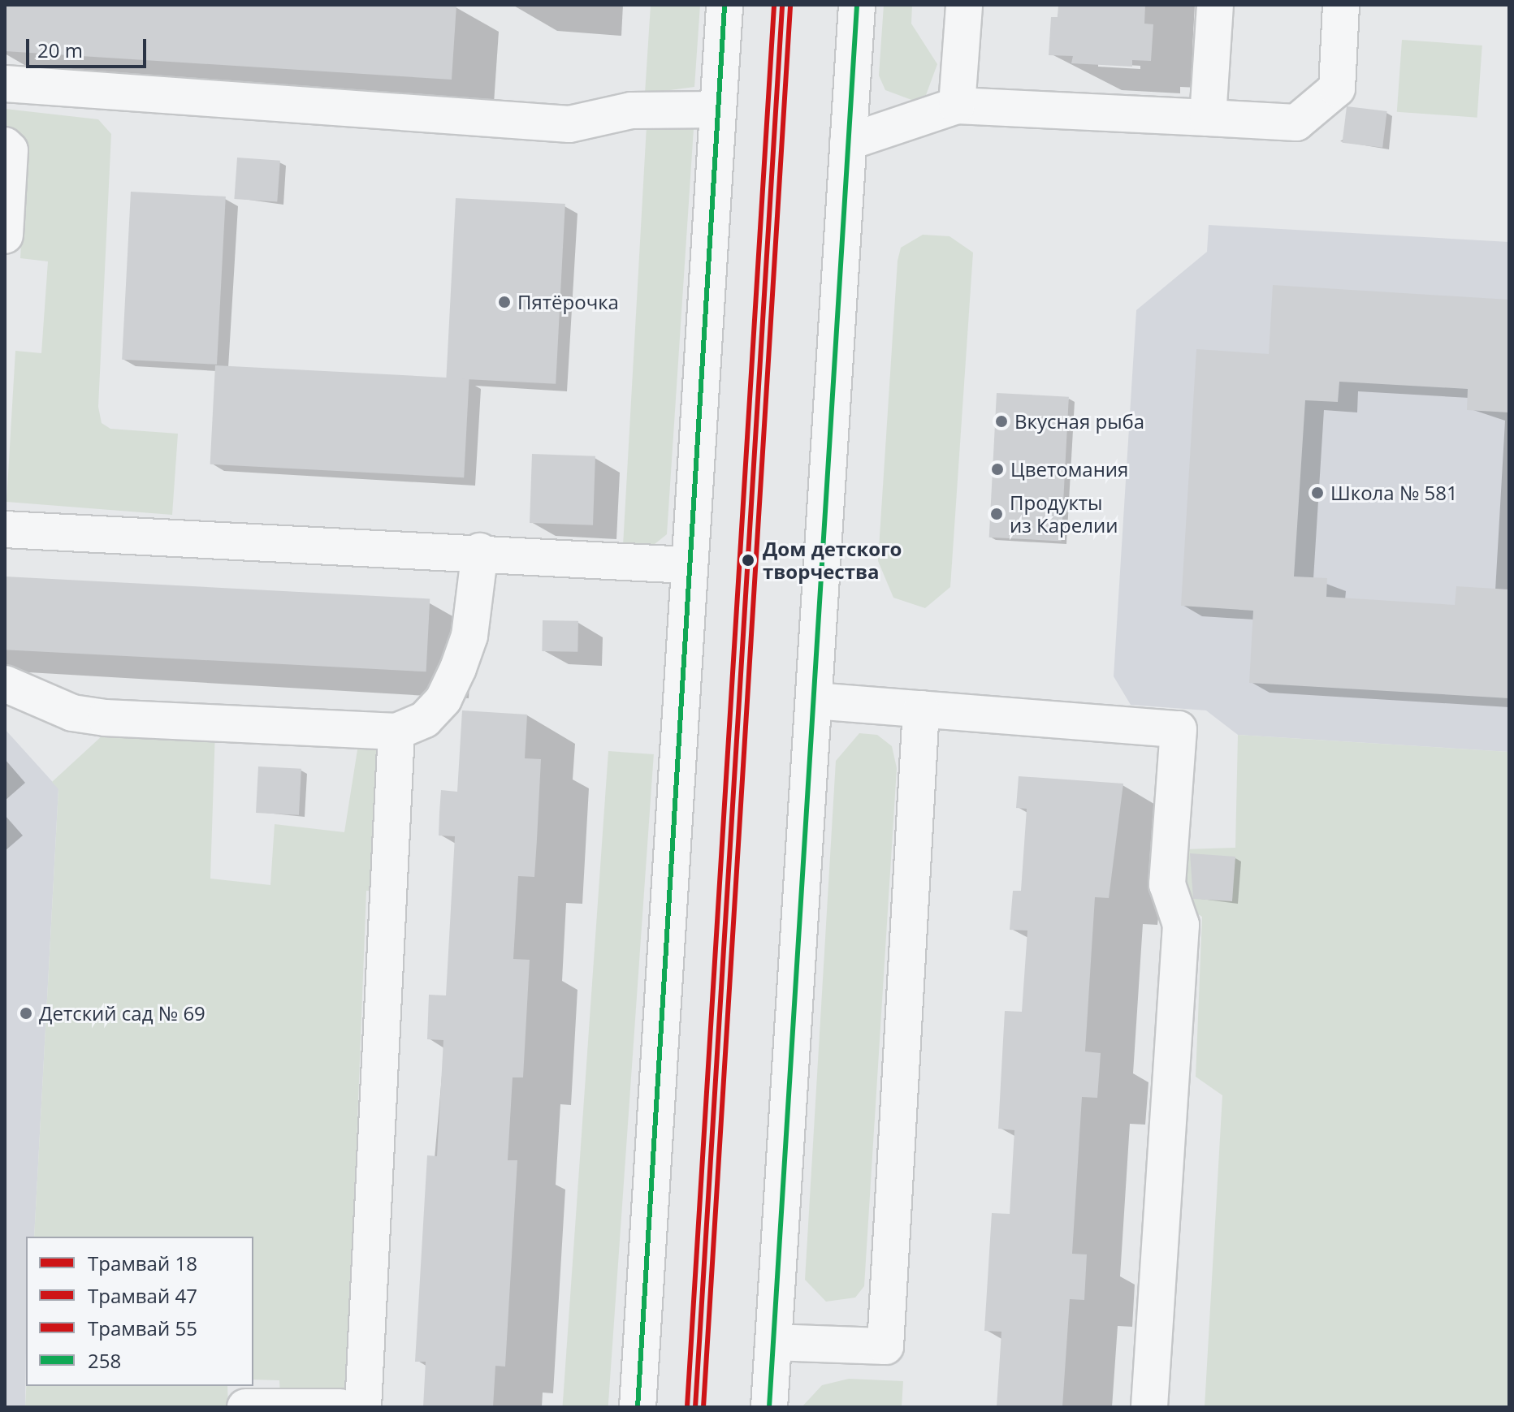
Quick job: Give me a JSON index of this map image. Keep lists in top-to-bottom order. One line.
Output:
{"places":["Пятёрочка","Вкусная рыба","Цветомания","Школа № 581","Продукты из Карелии","Дом детского творчества","Детский сад № 69"],"lines":["tram line 18","tram line 55","transit line 258","tram line 47"],"legend":["Трамвай 18","Трамвай 47","Трамвай 55","258"],"scale_bar":"20 m"}
